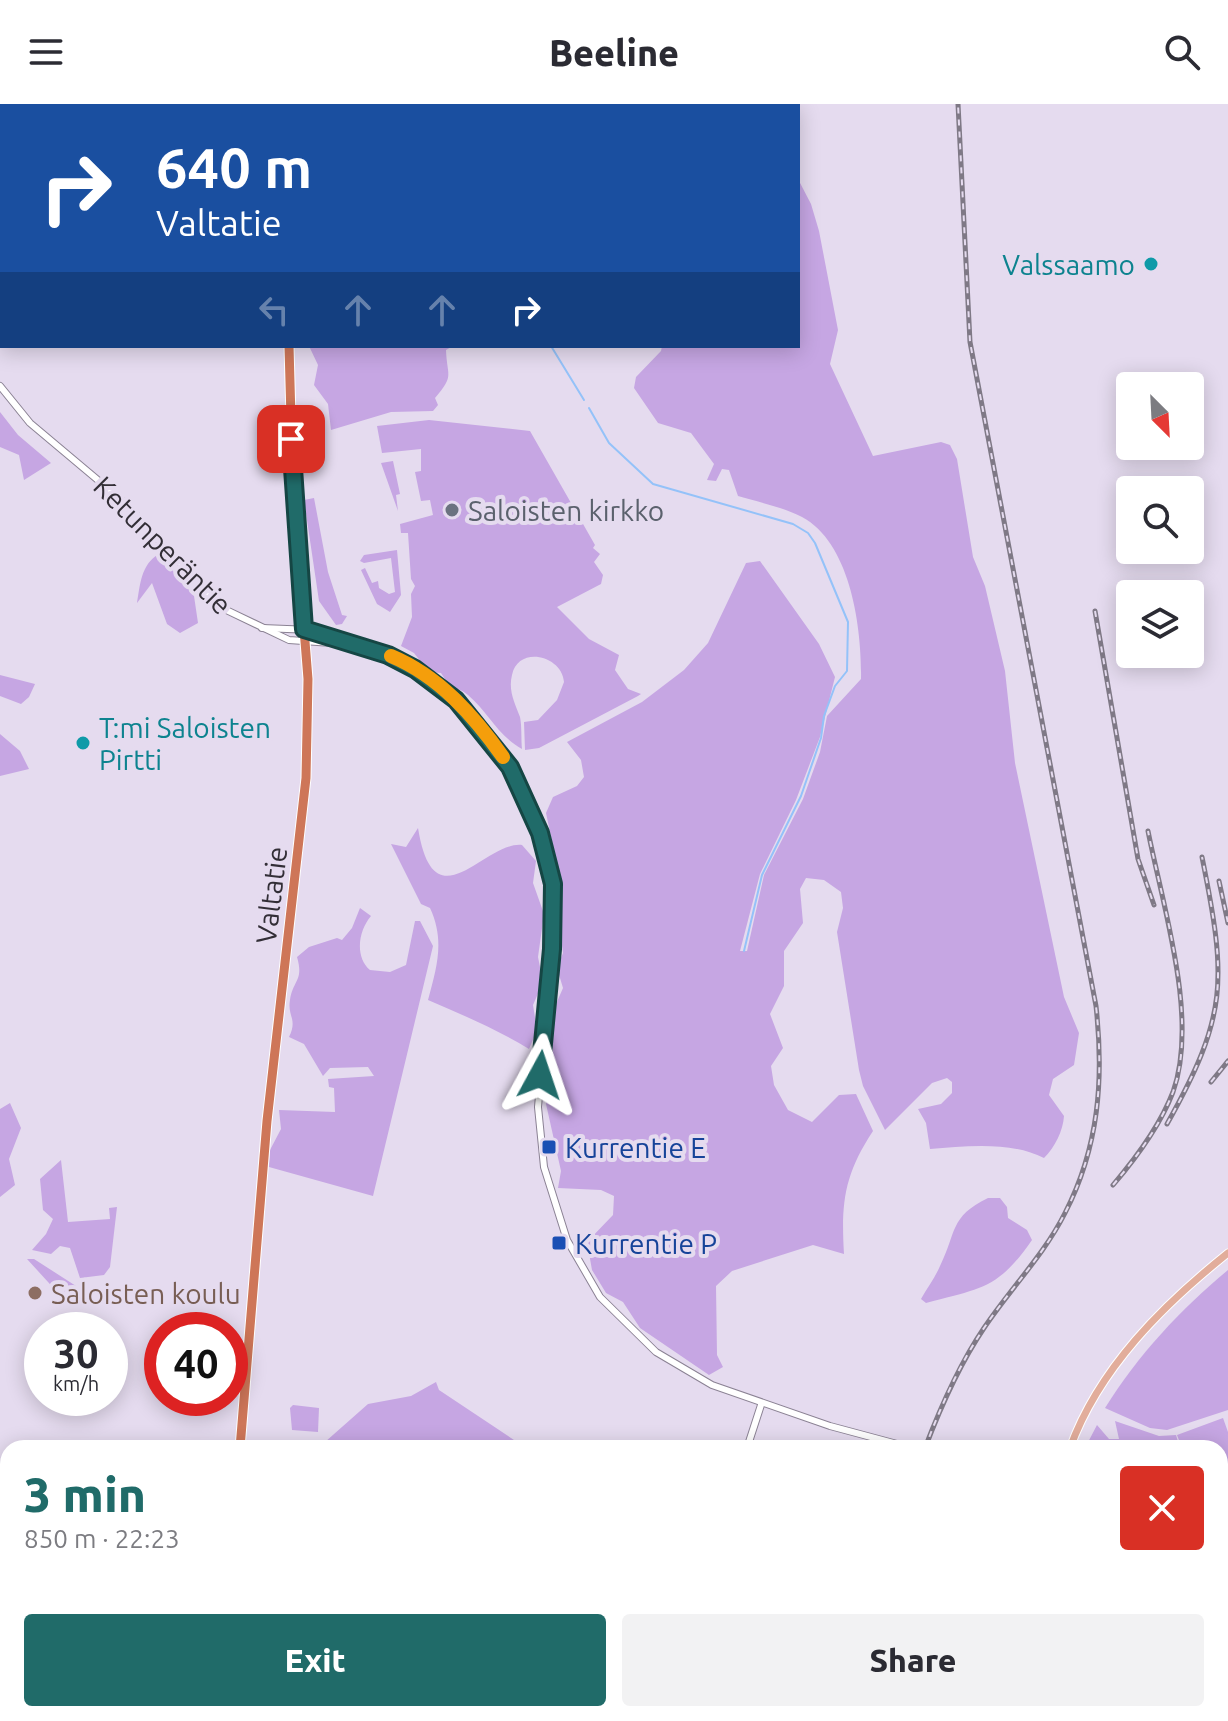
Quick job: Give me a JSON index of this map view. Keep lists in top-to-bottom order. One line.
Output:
{"streets":{"highway":["Valtatie"],"street":["Ketunperäntie"]},"crossings":[["Ketunperäntie","Valtatie"]],"places":{"other":["Valssaamo","Saloisten kirkko","T:mi Saloisten Pirtti","Saloisten koulu"],"transit":["Kurrentie E","Kurrentie P"]},"north":"bottom right","page":{"header":"Beeline","turn":["640 m","Valtatie"],"speed":"30 km/h","limit":"40","heading":["3 min","850 m · 22:23"],"buttons":["Exit","Share"]}}
